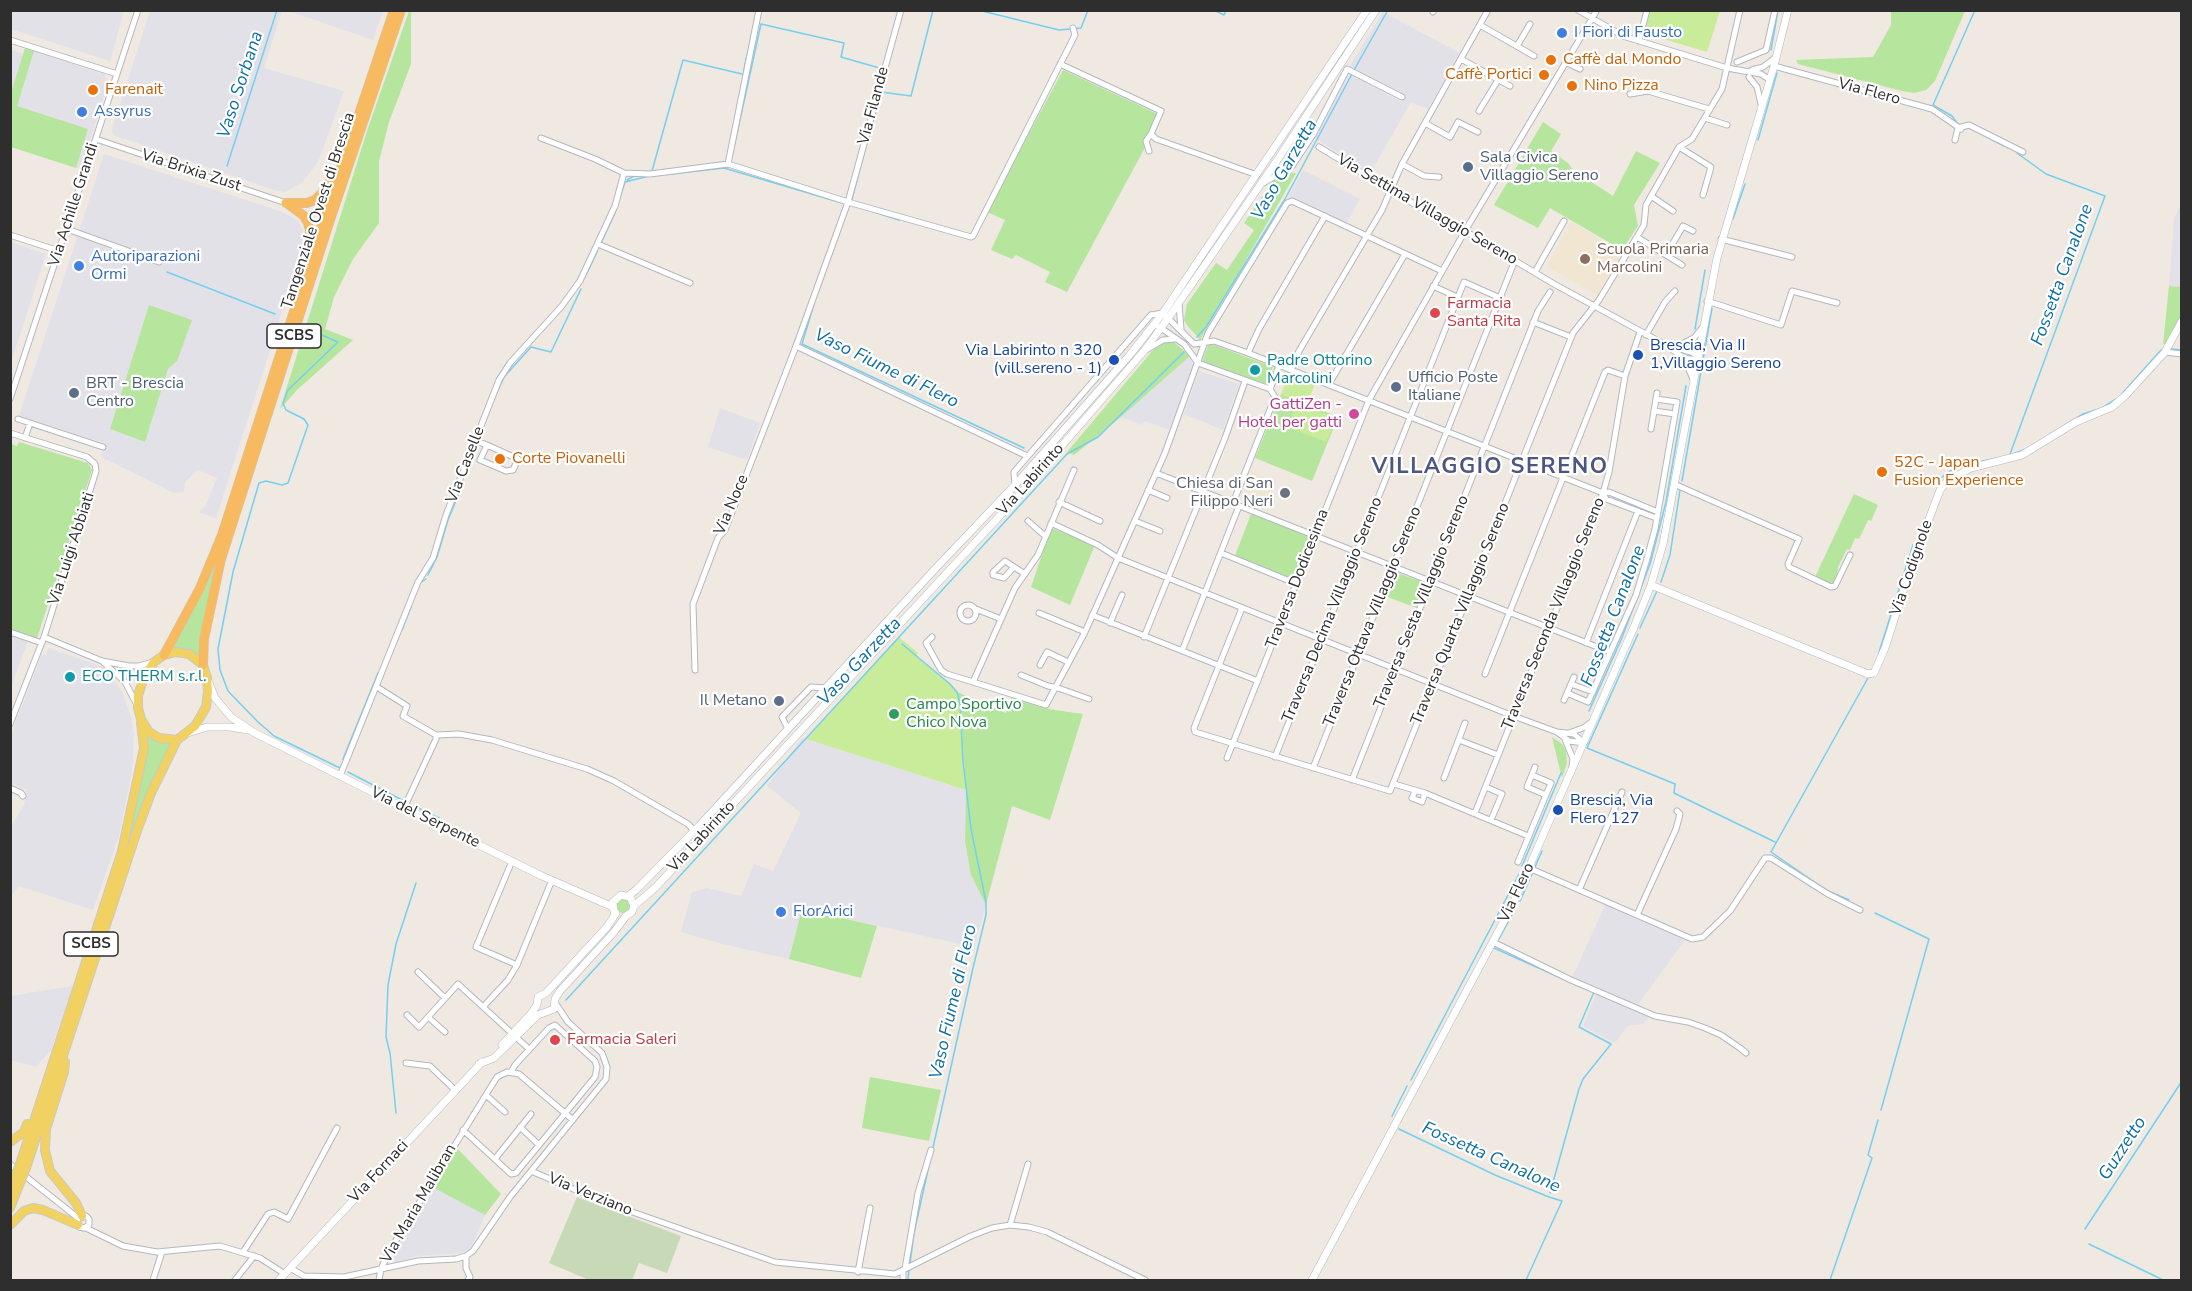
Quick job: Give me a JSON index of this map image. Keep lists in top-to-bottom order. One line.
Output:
{"streets":{"highway":["Tangenziale Ovest di Brescia","SCBS"],"street":["Via Flero","Via Filande","Via Brixia Zust","Via Achille Grandi","Via Settima Villaggio Sereno","Via Caselle","Via Labirinto","Via Noce","Via Luigi Abbiati","Via Codignole","Traversa Dodicesima","Traversa Sesta Villaggio Sereno","Traversa Decima Villaggio Sereno","Traversa Quarta Villaggio Sereno","Traversa Seconda Villaggio Sereno","Traversa Ottava Villaggio Sereno","Via del Serpente","Via Fornaci","Via Verziano","Via Maria Malibran"]},"crossings":[["Via Flero","Via Settima Villaggio Sereno"],["Via Flero","Via Codignole"],["Via Filande","Via Noce"],["Via Brixia Zust","Via Achille Grandi"],["Via Settima Villaggio Sereno","Traversa Dodicesima"],["Via Settima Villaggio Sereno","Traversa Quarta Villaggio Sereno"],["Via Settima Villaggio Sereno","Traversa Seconda Villaggio Sereno"],["Via Settima Villaggio Sereno","Traversa Ottava Villaggio Sereno"],["Tangenziale Ovest di Brescia","Via del Serpente"],["Via Caselle","Via del Serpente"],["Via Labirinto","Via del Serpente"],["Via Labirinto","Via Fornaci"],["Traversa Sesta Villaggio Sereno","Traversa Quarta Villaggio Sereno"],["Traversa Decima Villaggio Sereno","Traversa Ottava Villaggio Sereno"],["Via del Serpente","Via Fornaci"]],"districts":["VILLAGGIO SERENO"],"water":["Vaso Sorbana","Vaso Garzetta","Fossetta Canalone","Vaso Fiume di Flero","Guzzetto"],"places":["I Fiori di Fausto","Caffè dal Mondo","Caffè Portici","Nino Pizza","Farenait","Assyrus","Sala Civica Villaggio Sereno","Scuola Primaria Marcolini","Autoriparazioni Ormi","Farmacia Santa Rita","Brescia, Via II 1,Villaggio Sereno","Via Labirinto n 320 (vill.sereno - 1)","Padre Ottorino Marcolini","Ufficio Poste Italiane","BRT - Brescia Centro","GattiZen - Hotel per gatti","Corte Piovanelli","52C - Japan Fusion Experience","Chiesa di San Filippo Neri","ECO THERM s.r.l.","Il Metano","Campo Sportivo Chico Nova","Brescia, Via Flero 127","FlorArici","Farmacia Saleri"]}
